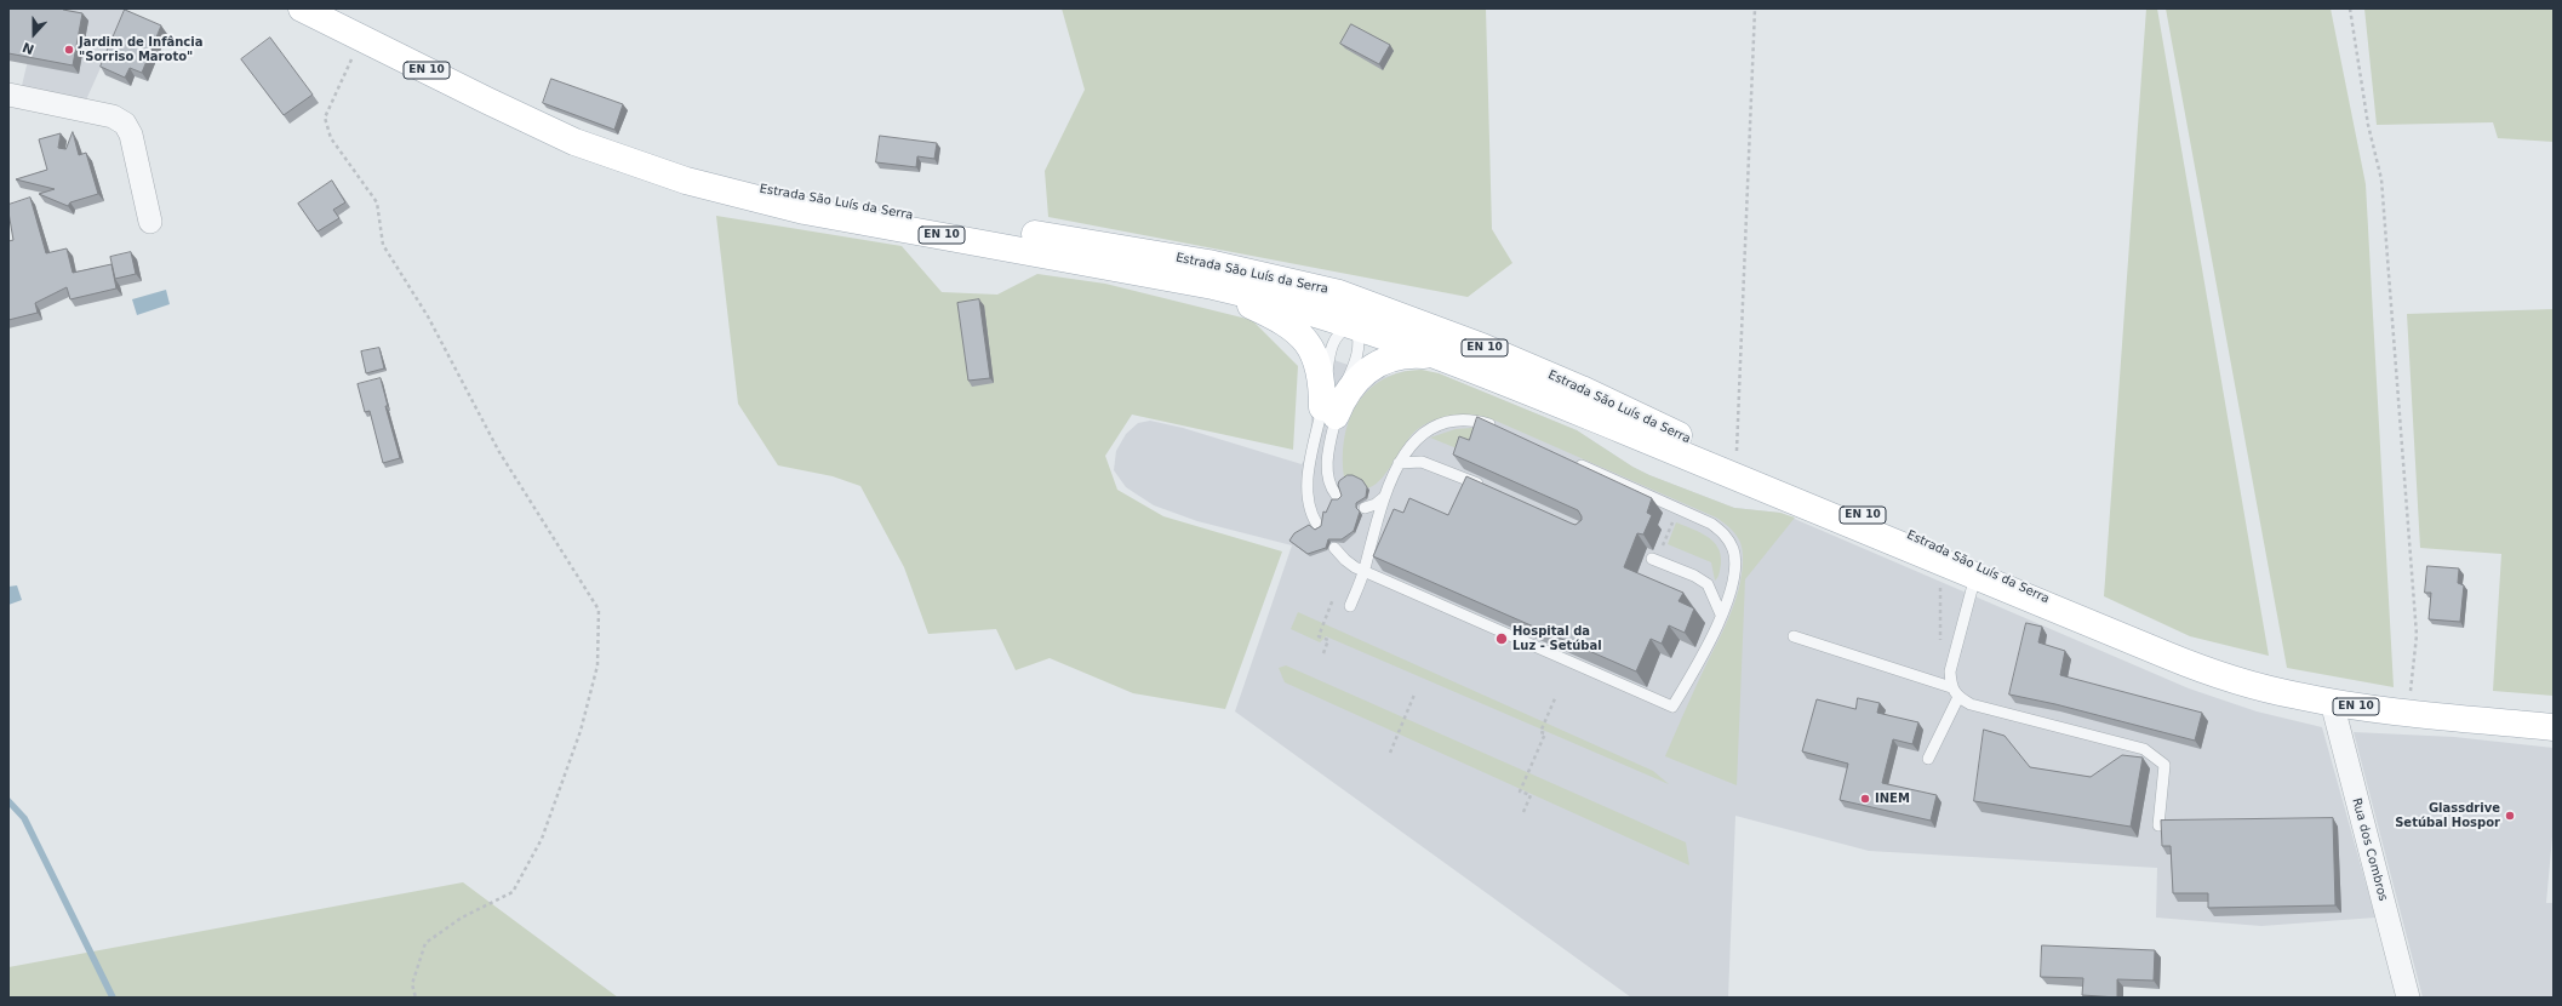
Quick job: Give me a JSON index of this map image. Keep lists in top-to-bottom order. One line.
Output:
{"streets":{"main road":["EN 10","Estrada São Luís da Serra"],"street":["Rua dos Combros"]},"crossings":[["Estrada São Luís da Serra","Rua dos Combros"]],"places":["Jardim de Infância \"Sorriso Maroto\"","Hospital da Luz - Setúbal","INEM","Glassdrive Setúbal Hospor"],"north":"bottom"}
